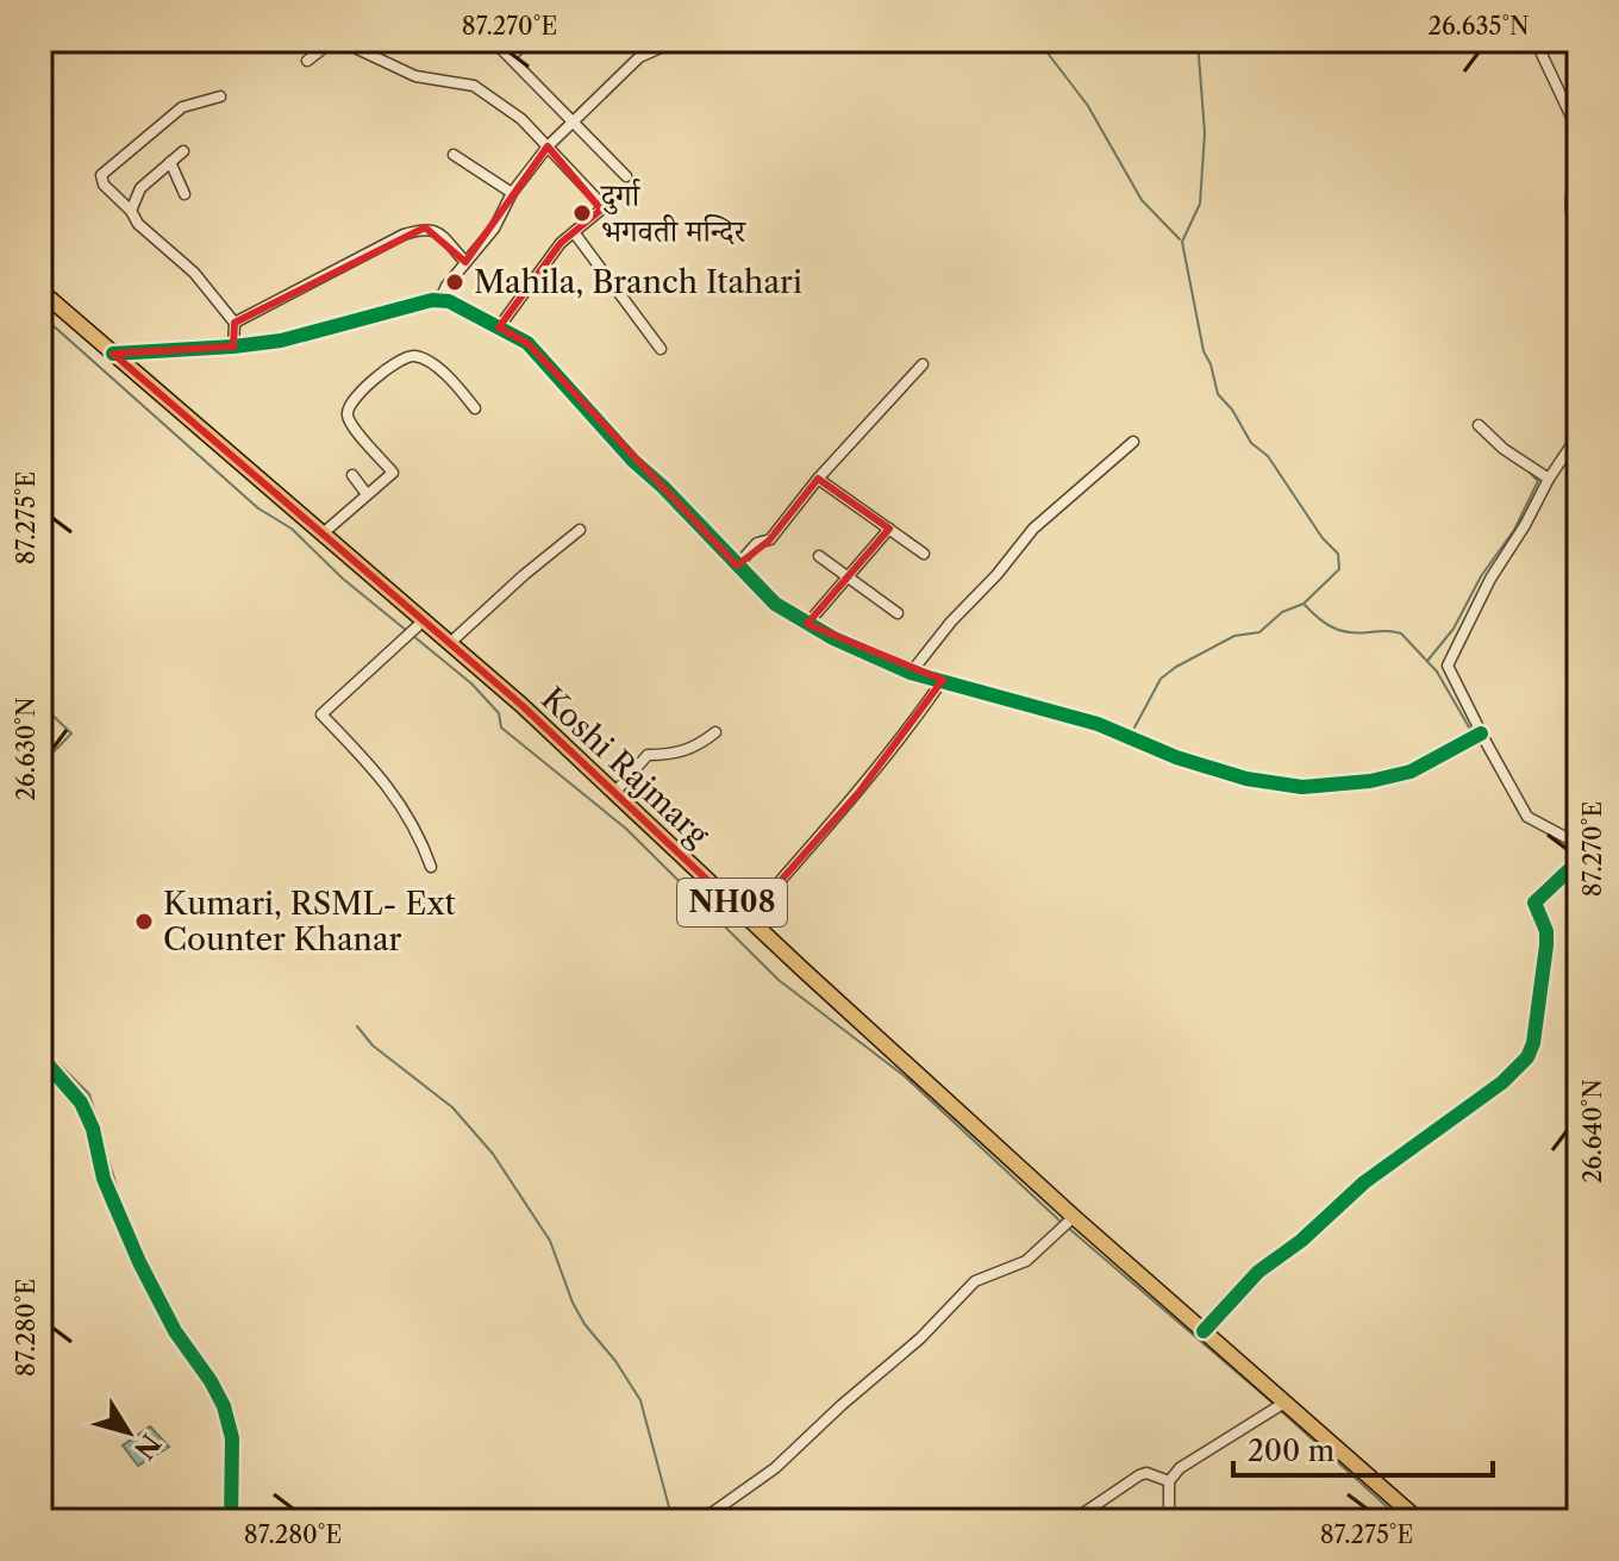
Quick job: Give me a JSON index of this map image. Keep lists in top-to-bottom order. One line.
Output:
{"streets":{"main road":["Koshi Rajmarg","NH08"]},"places":["दुर्गा भगवती मन्दिर","Mahila, Branch Itahari","Kumari, RSML- Ext Counter Khanar"],"scale_bar":"200 m","north":"bottom right","coordinates":["87.270°E","26.635°N","87.275°E","26.630°N","26.640°N","87.280°E"]}
